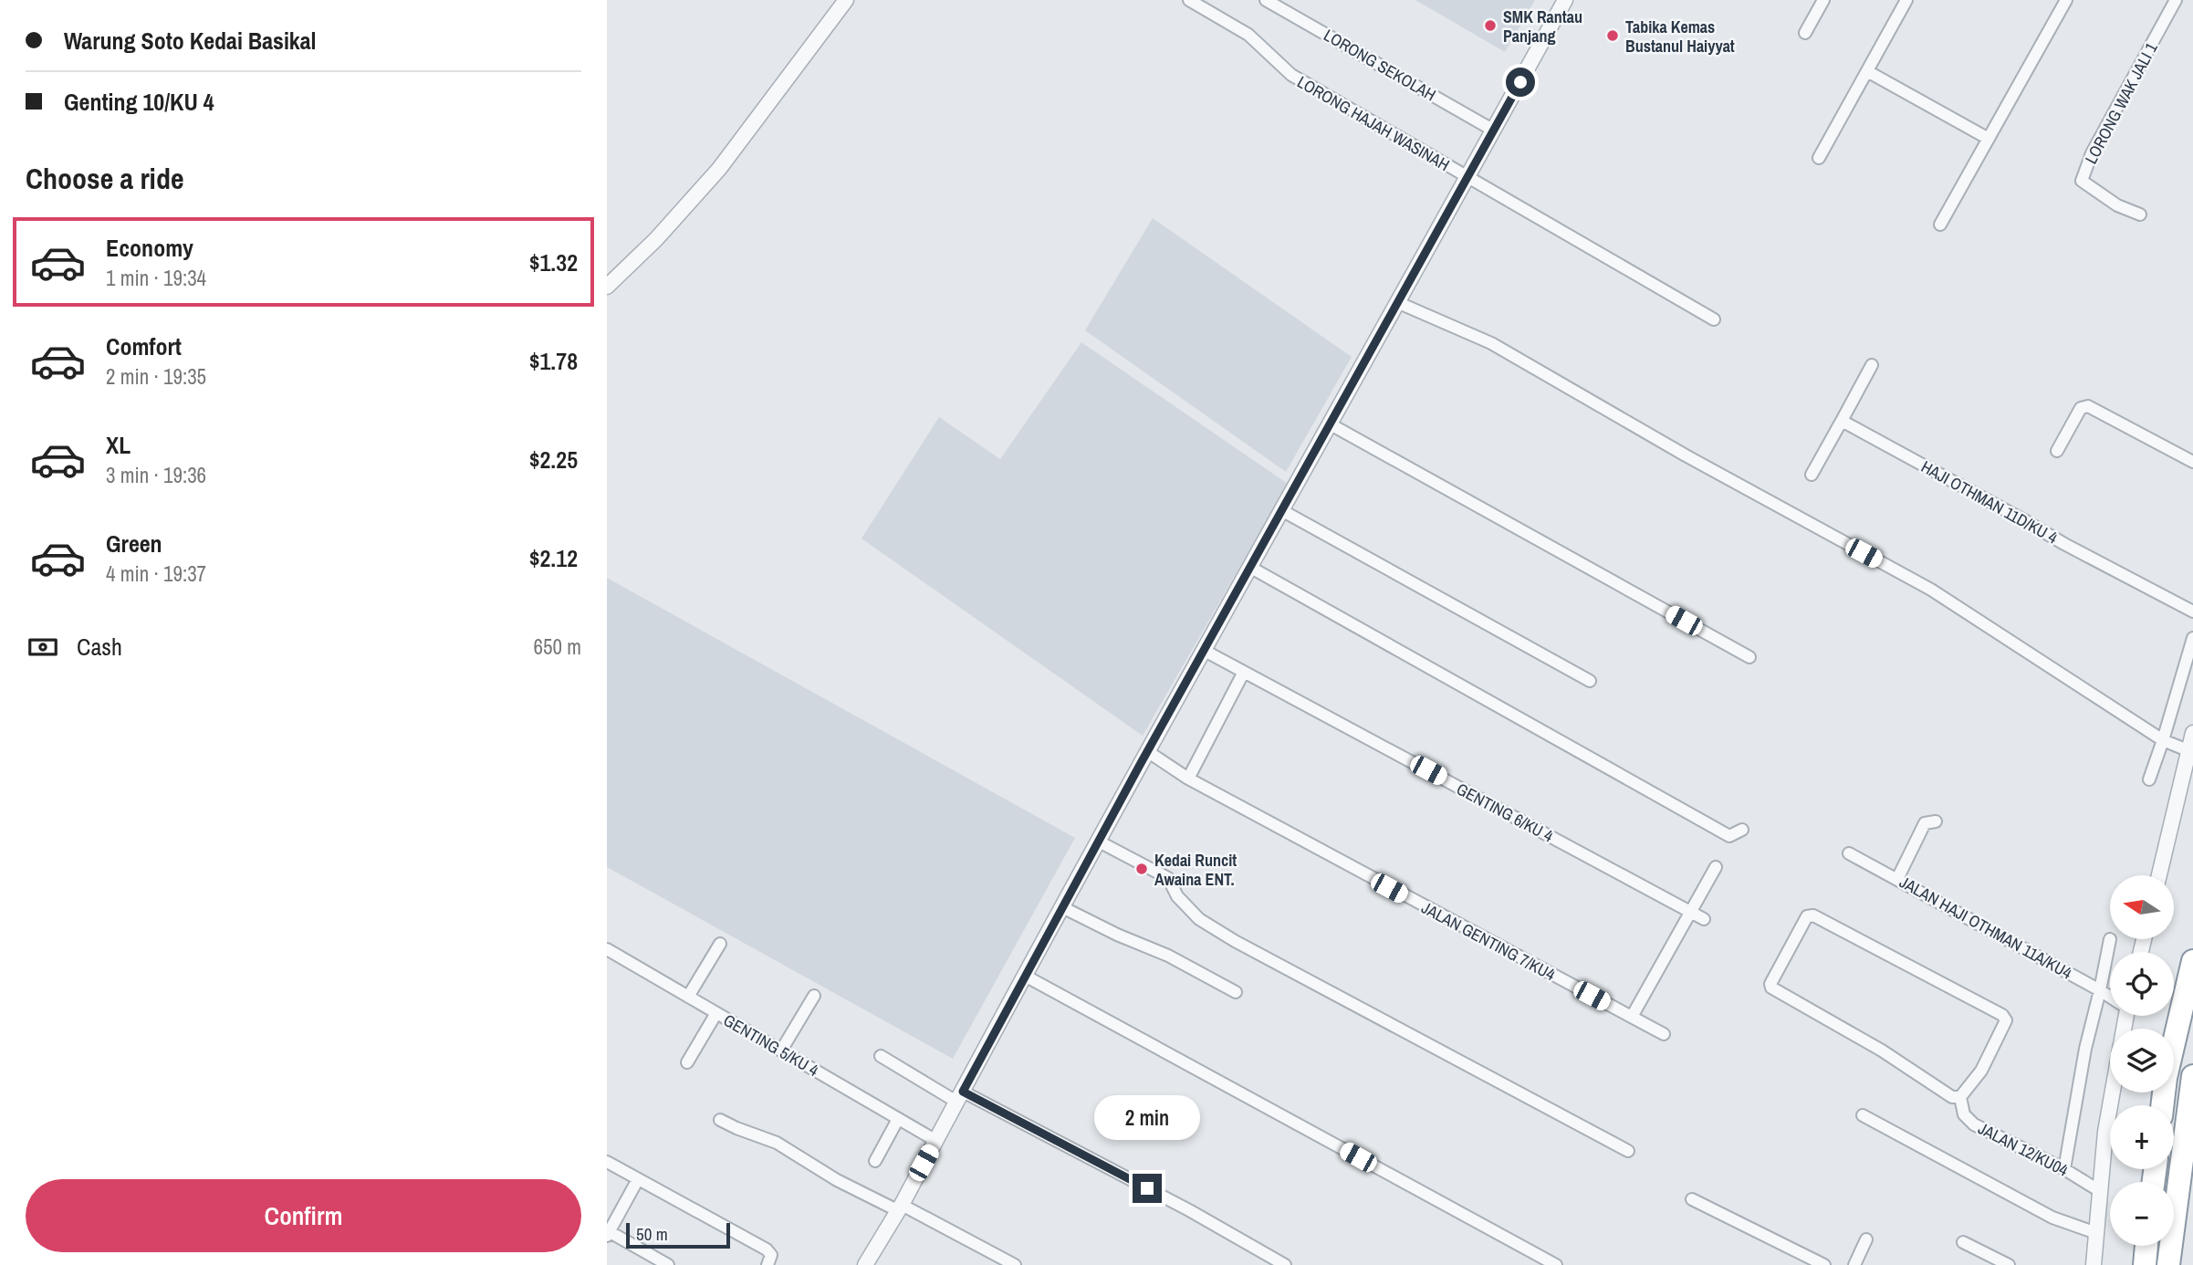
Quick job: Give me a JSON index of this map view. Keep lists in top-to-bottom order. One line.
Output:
{"streets":{"street":["LORONG SEKOLAH","LORONG WAK JALI 1","LORONG HAJAH WASINAH","HAJI OTHMAN 11D/KU 4","GENTING 6/KU 4","JALAN HAJI OTHMAN 11A/KU4","JALAN GENTING 7/KU4","GENTING 5/KU 4","JALAN 12/KU04"]},"places":["SMK Rantau Panjang","Tabika Kemas Bustanul Haiyyat","Kedai Runcit Awaina ENT."],"scale_bar":"50 m","north":"left","page":{"banner":["Warung Soto Kedai Basikal","Genting 10/KU 4"],"heading":"Choose a ride","list":[{"name":"Economy","note":"1 min · 19:34","value":"$1.32"},{"name":"Comfort","note":"2 min · 19:35","value":"$1.78"},{"name":"XL","note":"3 min · 19:36","value":"$2.25"},{"name":"Green","note":"4 min · 19:37","value":"$2.12"}],"pay":["Cash","650 m"],"map_buttons":["+","−"],"bubble":"2 min","buttons":"Confirm","scale":"50 m"}}
